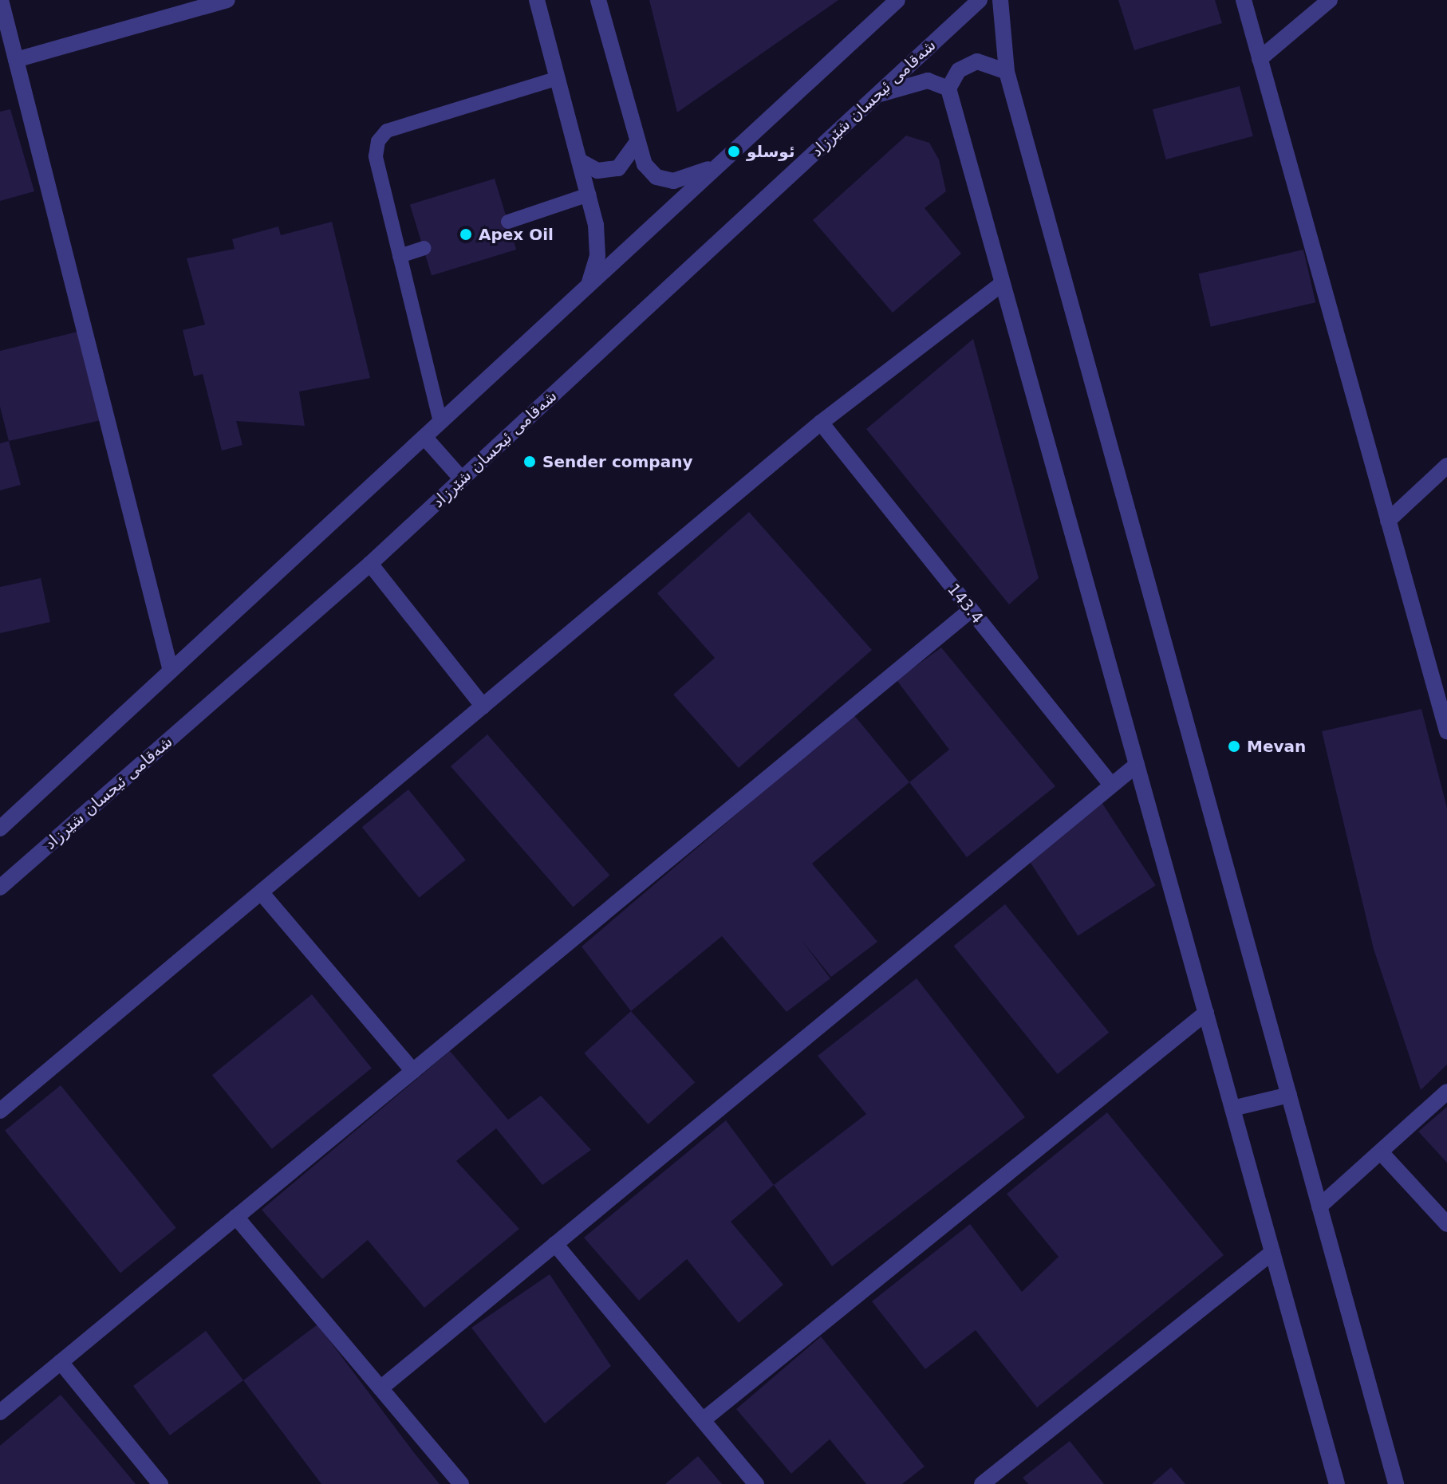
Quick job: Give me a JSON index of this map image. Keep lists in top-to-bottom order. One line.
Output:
{"streets":{"street":["شەقامی ئیحسان شێرزاد","143.4"]},"places":["ئوسلو","Apex Oil","Sender company","Mevan"]}
